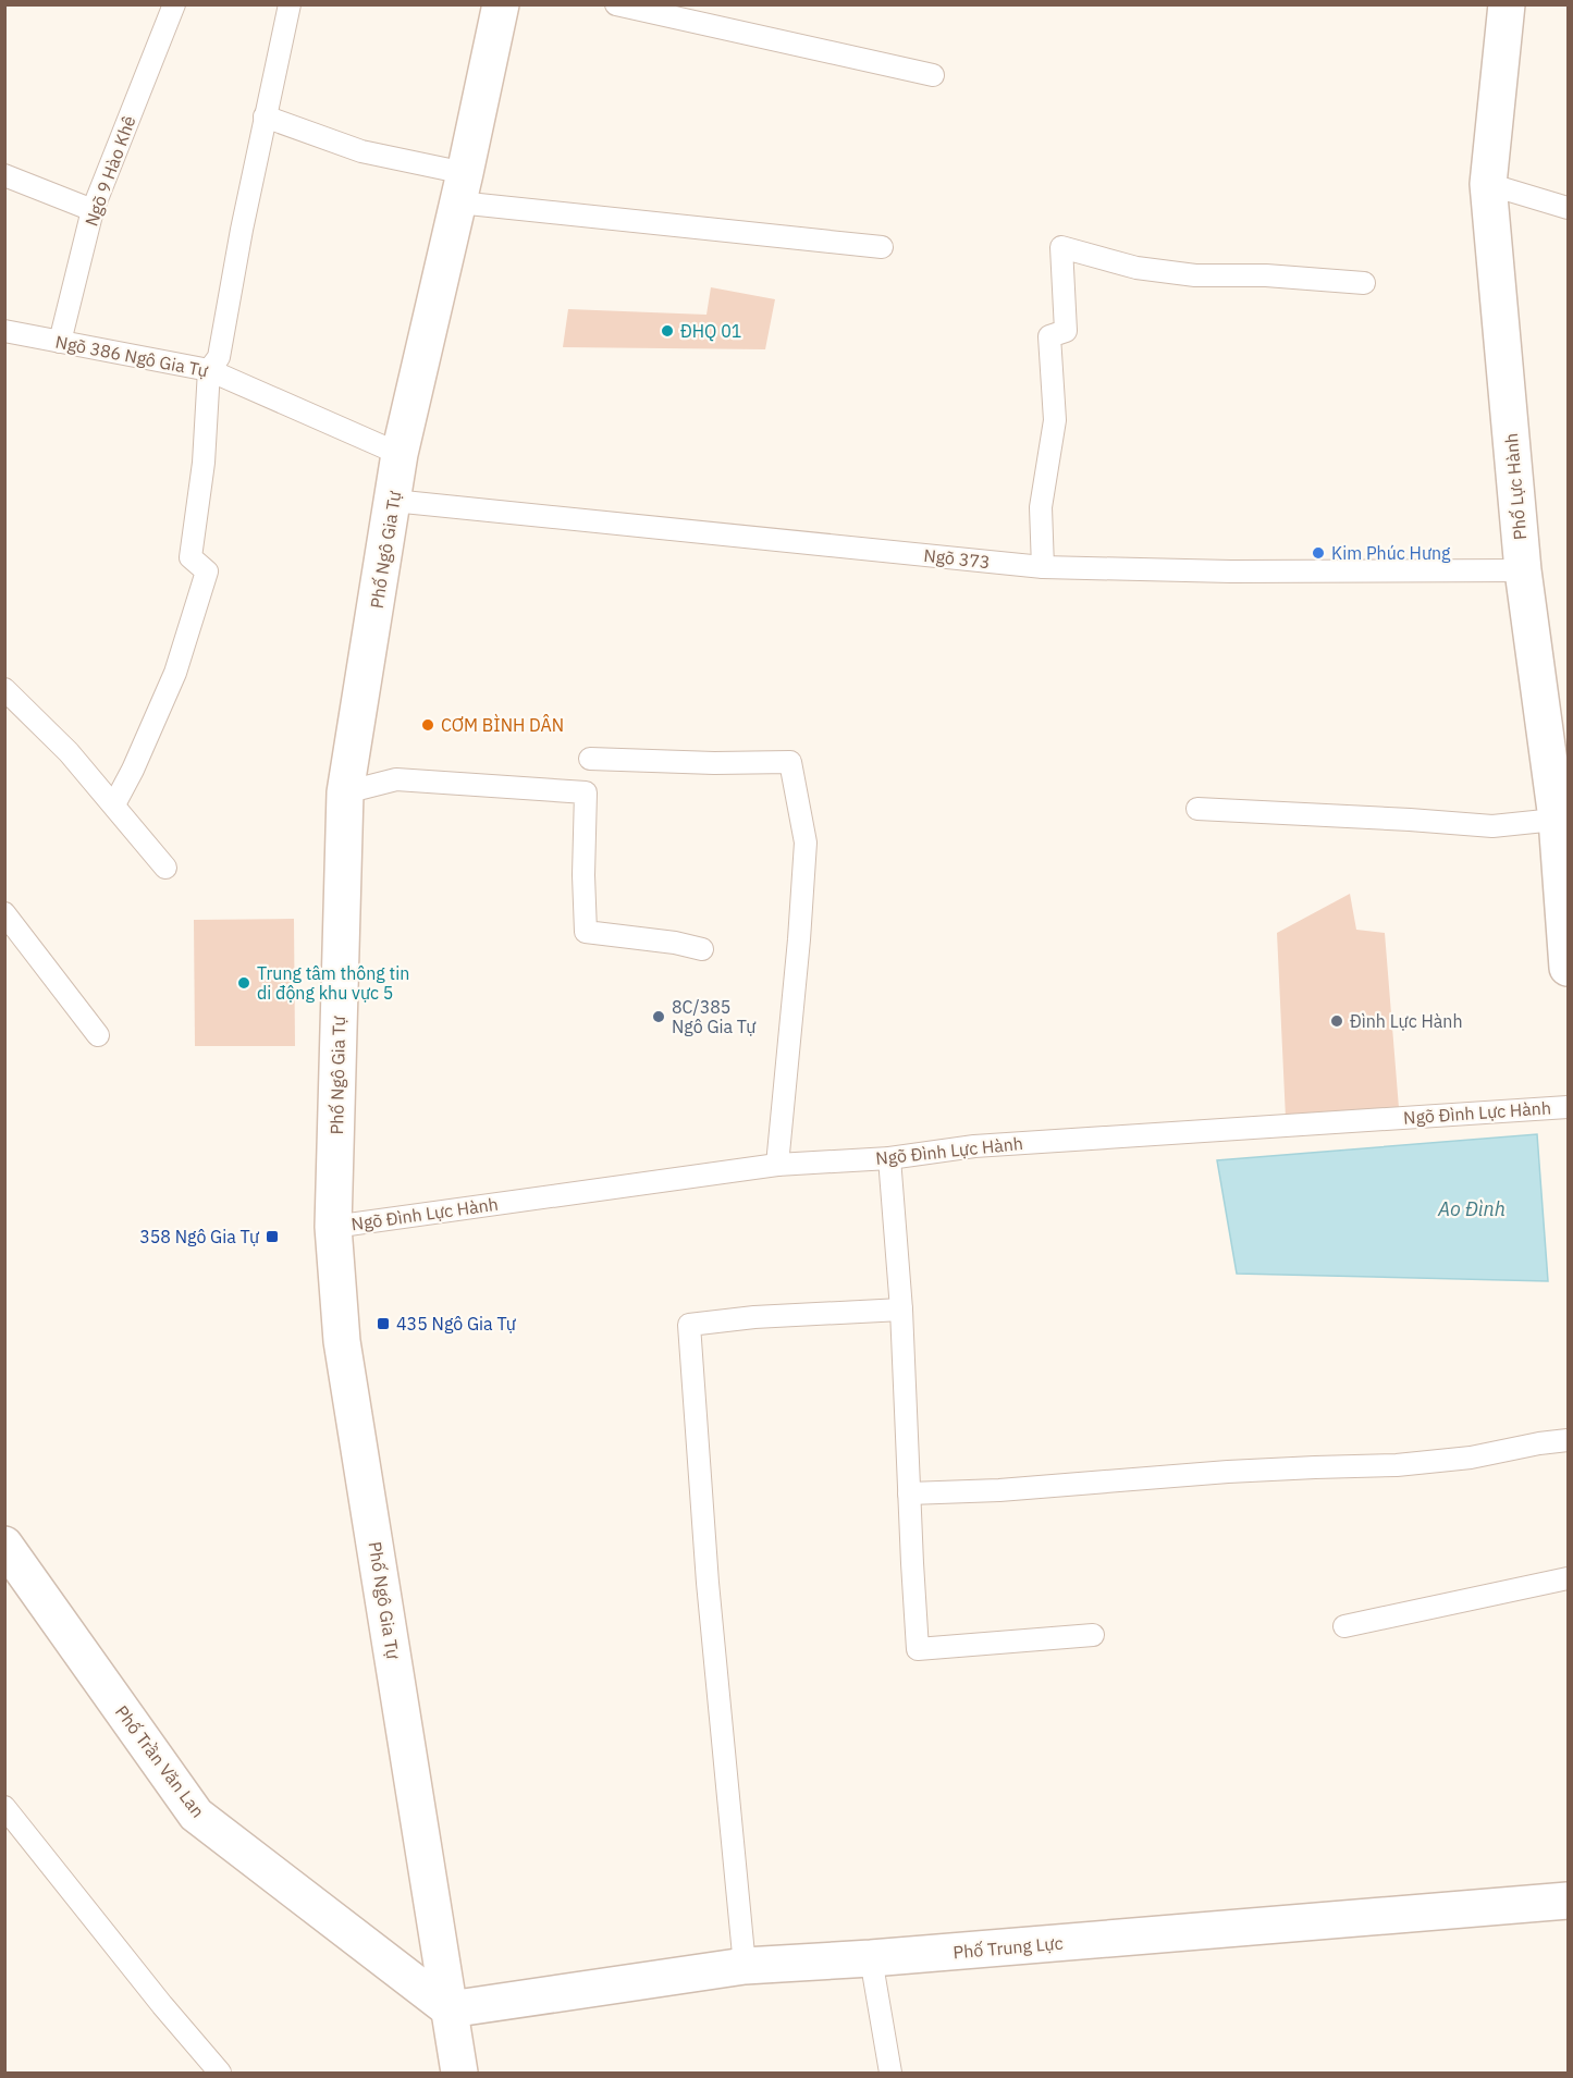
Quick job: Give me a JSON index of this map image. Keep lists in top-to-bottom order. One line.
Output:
{"streets":{"street":["Phố Lực Hành","Phố Ngô Gia Tự","Phố Trần Văn Lan","Phố Trung Lực"],"lane":["Ngõ 9 Hào Khê","Ngõ 386 Ngô Gia Tự","Ngõ 373","Ngõ Đình Lực Hành"]},"crossings":[["Ngõ 9 Hào Khê","Ngõ 386 Ngô Gia Tự"],["Ngõ 386 Ngô Gia Tự","Phố Ngô Gia Tự"],["Phố Lực Hành","Ngõ 373"],["Phố Ngô Gia Tự","Ngõ 373"],["Phố Ngô Gia Tự","Ngõ Đình Lực Hành"],["Phố Ngô Gia Tự","Phố Trần Văn Lan"],["Phố Ngô Gia Tự","Phố Trung Lực"],["Phố Trần Văn Lan","Phố Trung Lực"]],"water":["Ao Đình"],"places":{"other":["ĐHQ 01","Kim Phúc Hưng","CƠM BÌNH DÂN","Trung tâm thông tin di động khu vực 5","8C/385 Ngô Gia Tự","Đình Lực Hành"],"transit":["358 Ngô Gia Tự","435 Ngô Gia Tự"]}}
